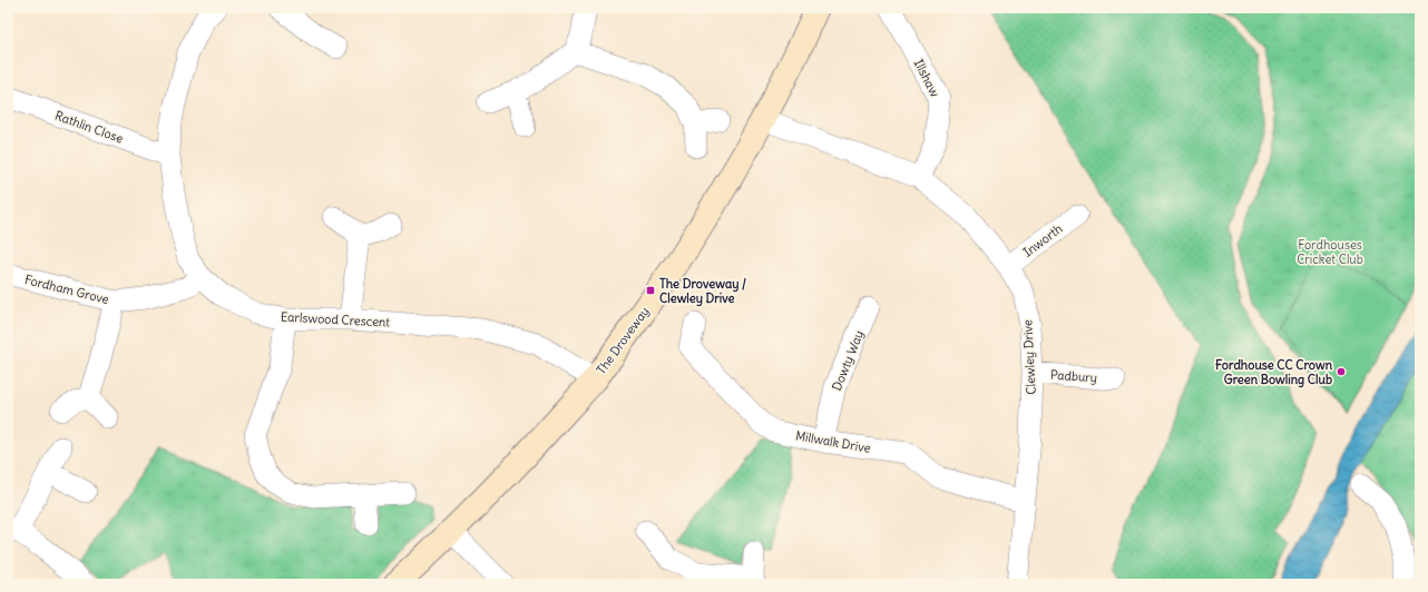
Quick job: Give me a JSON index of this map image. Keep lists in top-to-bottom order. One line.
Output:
{"streets":{"street":["Illshaw","Rathlin Close","Inworth","Fordham Grove","Earlswood Crescent","The Droveway","Clewley Drive","Dowty Way","Padbury","Millwalk Drive"]},"crossings":[["Illshaw","Clewley Drive"],["Rathlin Close","Earlswood Crescent"],["Inworth","Clewley Drive"],["Fordham Grove","Earlswood Crescent"],["Earlswood Crescent","The Droveway"],["The Droveway","Clewley Drive"],["Clewley Drive","Padbury"],["Clewley Drive","Millwalk Drive"],["Dowty Way","Millwalk Drive"]],"parks":["Fordhouses Cricket Club"],"places":{"transit":["The Droveway / Clewley Drive"],"other":["Fordhouse CC Crown Green Bowling Club"]}}
